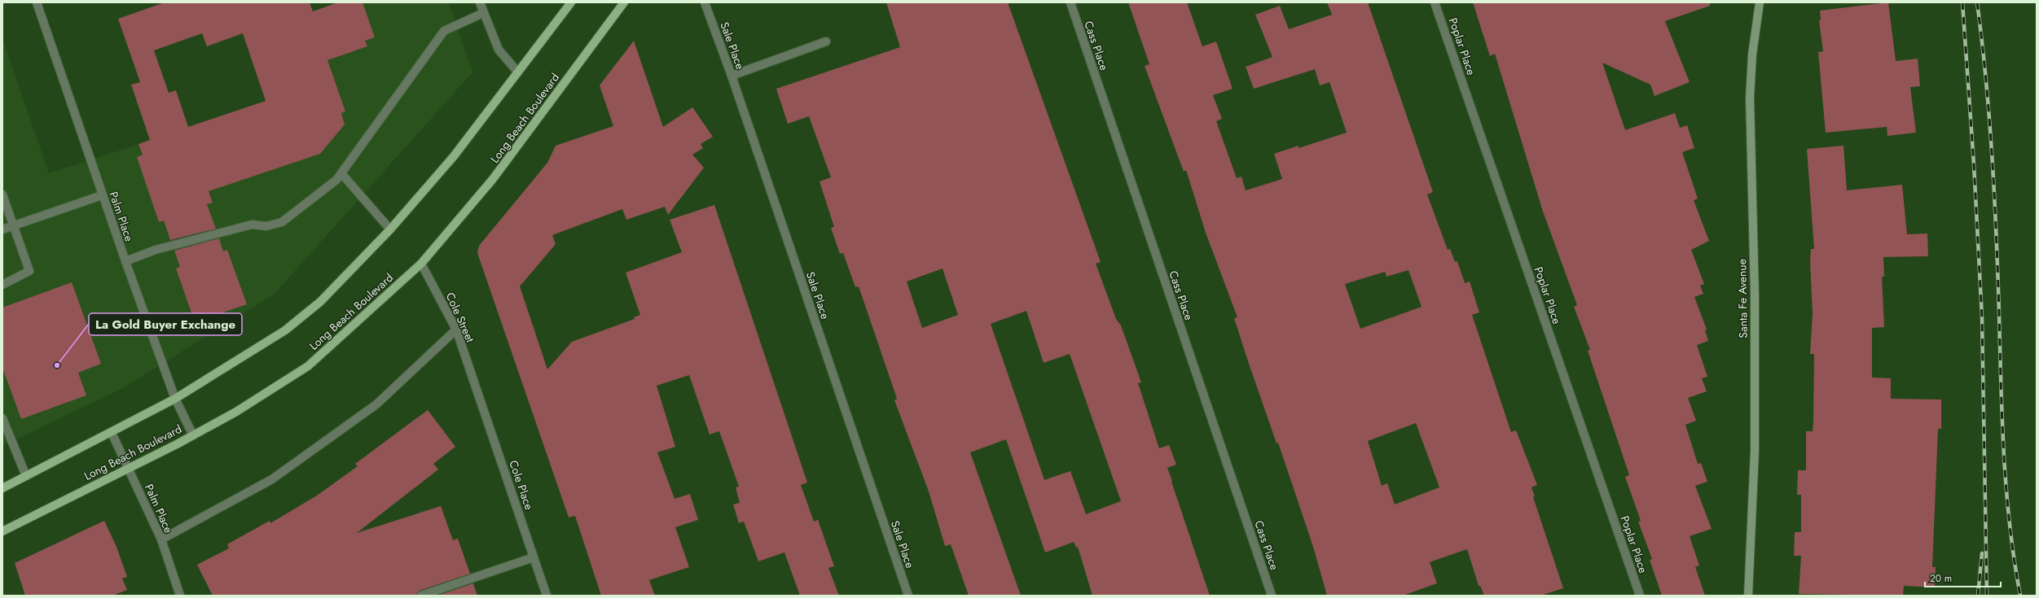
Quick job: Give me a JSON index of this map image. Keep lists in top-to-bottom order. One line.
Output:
{"streets":{"main road":["Long Beach Boulevard","Santa Fe Avenue"],"street":["Sale Place","Cass Place","Poplar Place","Palm Place","Cole Street","Cole Place"]},"crossings":[["Long Beach Boulevard","Palm Place"],["Long Beach Boulevard","Cole Street"],["Cole Street","Cole Place"]],"places":["La Gold Buyer Exchange"],"scale_bar":"20 m"}
